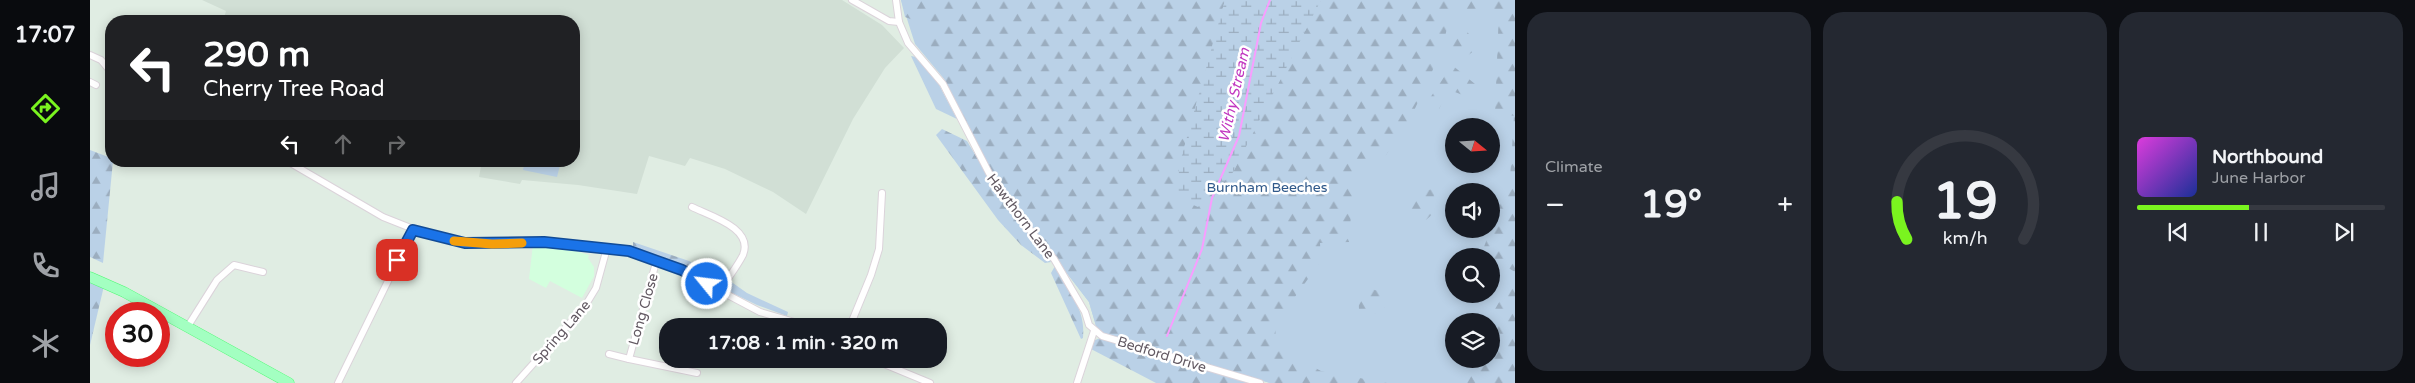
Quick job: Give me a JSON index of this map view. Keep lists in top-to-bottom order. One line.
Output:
{"streets":{"street":["Hawthorn Lane","Long Close","Spring Lane","Bedford Drive"]},"crossings":[["Hawthorn Lane","Bedford Drive"]],"water":["Withy Stream"],"parks":["Burnham Beeches"],"north":"right","page":{"tabs":"17:07","tile":"Climate","turn":["290 m","Cherry Tree Road"],"song":["Northbound","June Harbor"],"heat":["−","19°","+"],"limit":"30","trip":"17:08 · 1 min · 320 m","gauge":["19","km/h"]}}
